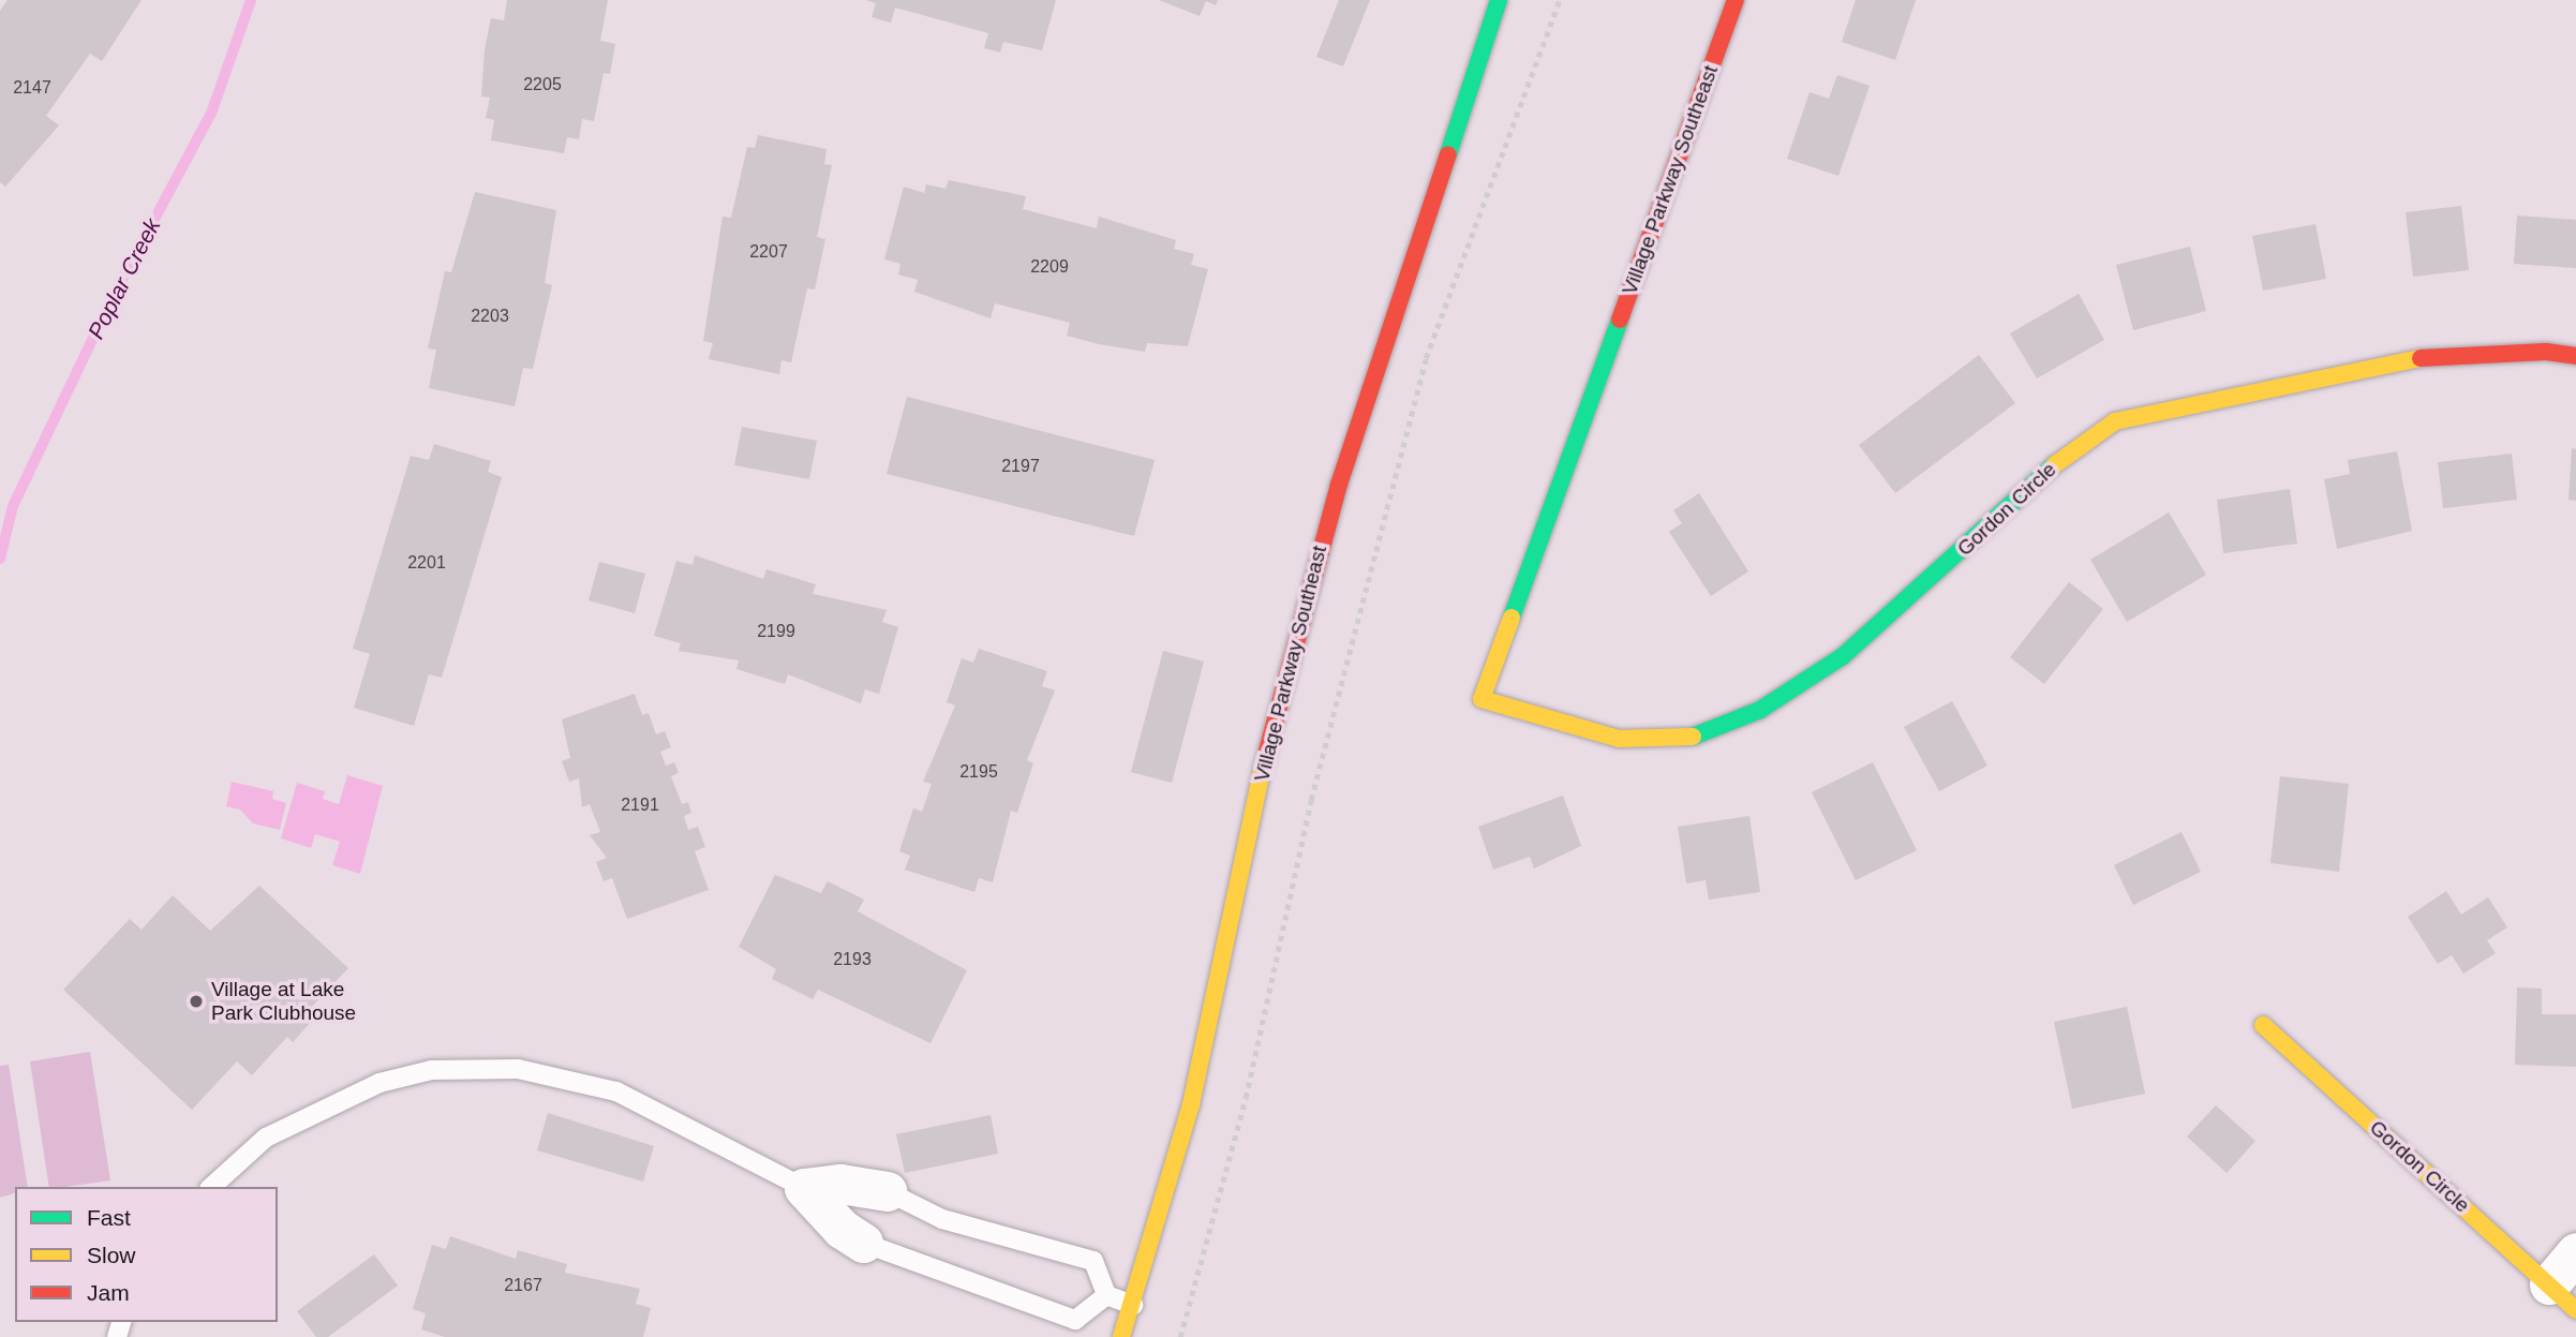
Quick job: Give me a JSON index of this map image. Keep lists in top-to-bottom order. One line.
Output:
{"streets":{"street":["Village Parkway Southeast","Gordon Circle"]},"crossings":[["Village Parkway Southeast","Gordon Circle"]],"water":["Poplar Creek"],"places":["Village at Lake Park Clubhouse"],"house_numbers":["2205","2147","2207","2209","2203","2197","2201","2199","2195","2191","2193","2167"],"legend":["Fast","Slow","Jam"]}
